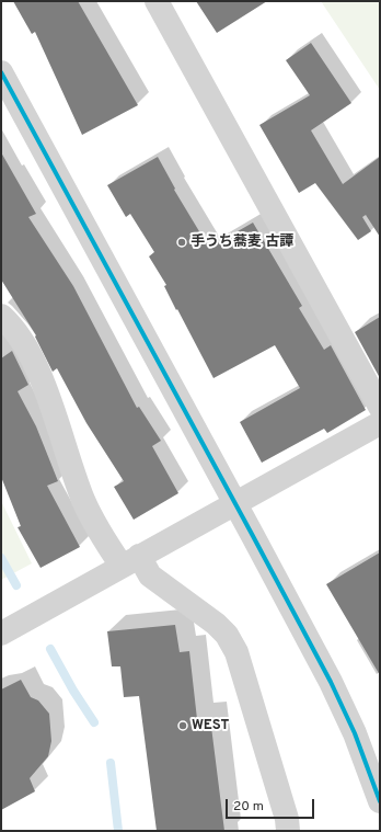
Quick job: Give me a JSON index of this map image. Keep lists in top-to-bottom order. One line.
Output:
{"places":["手うち蕎麦 古譚","WEST"],"scale_bar":"20 m"}
